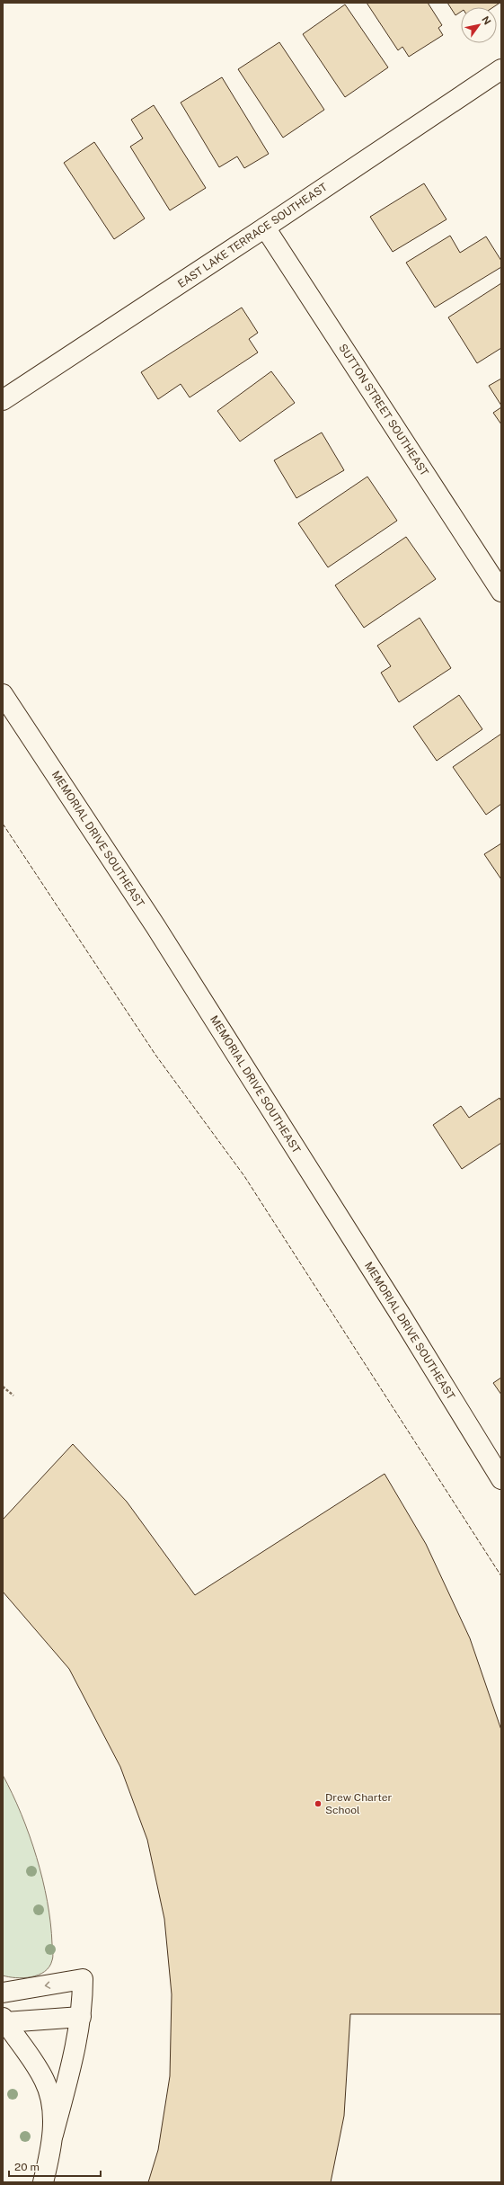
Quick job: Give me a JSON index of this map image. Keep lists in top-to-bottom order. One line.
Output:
{"streets":{"street":["EAST LAKE TERRACE SOUTHEAST","SUTTON STREET SOUTHEAST","MEMORIAL DRIVE SOUTHEAST"]},"crossings":[["EAST LAKE TERRACE SOUTHEAST","SUTTON STREET SOUTHEAST"]],"places":["Drew Charter School"],"scale_bar":"20 m","north":"top right"}
